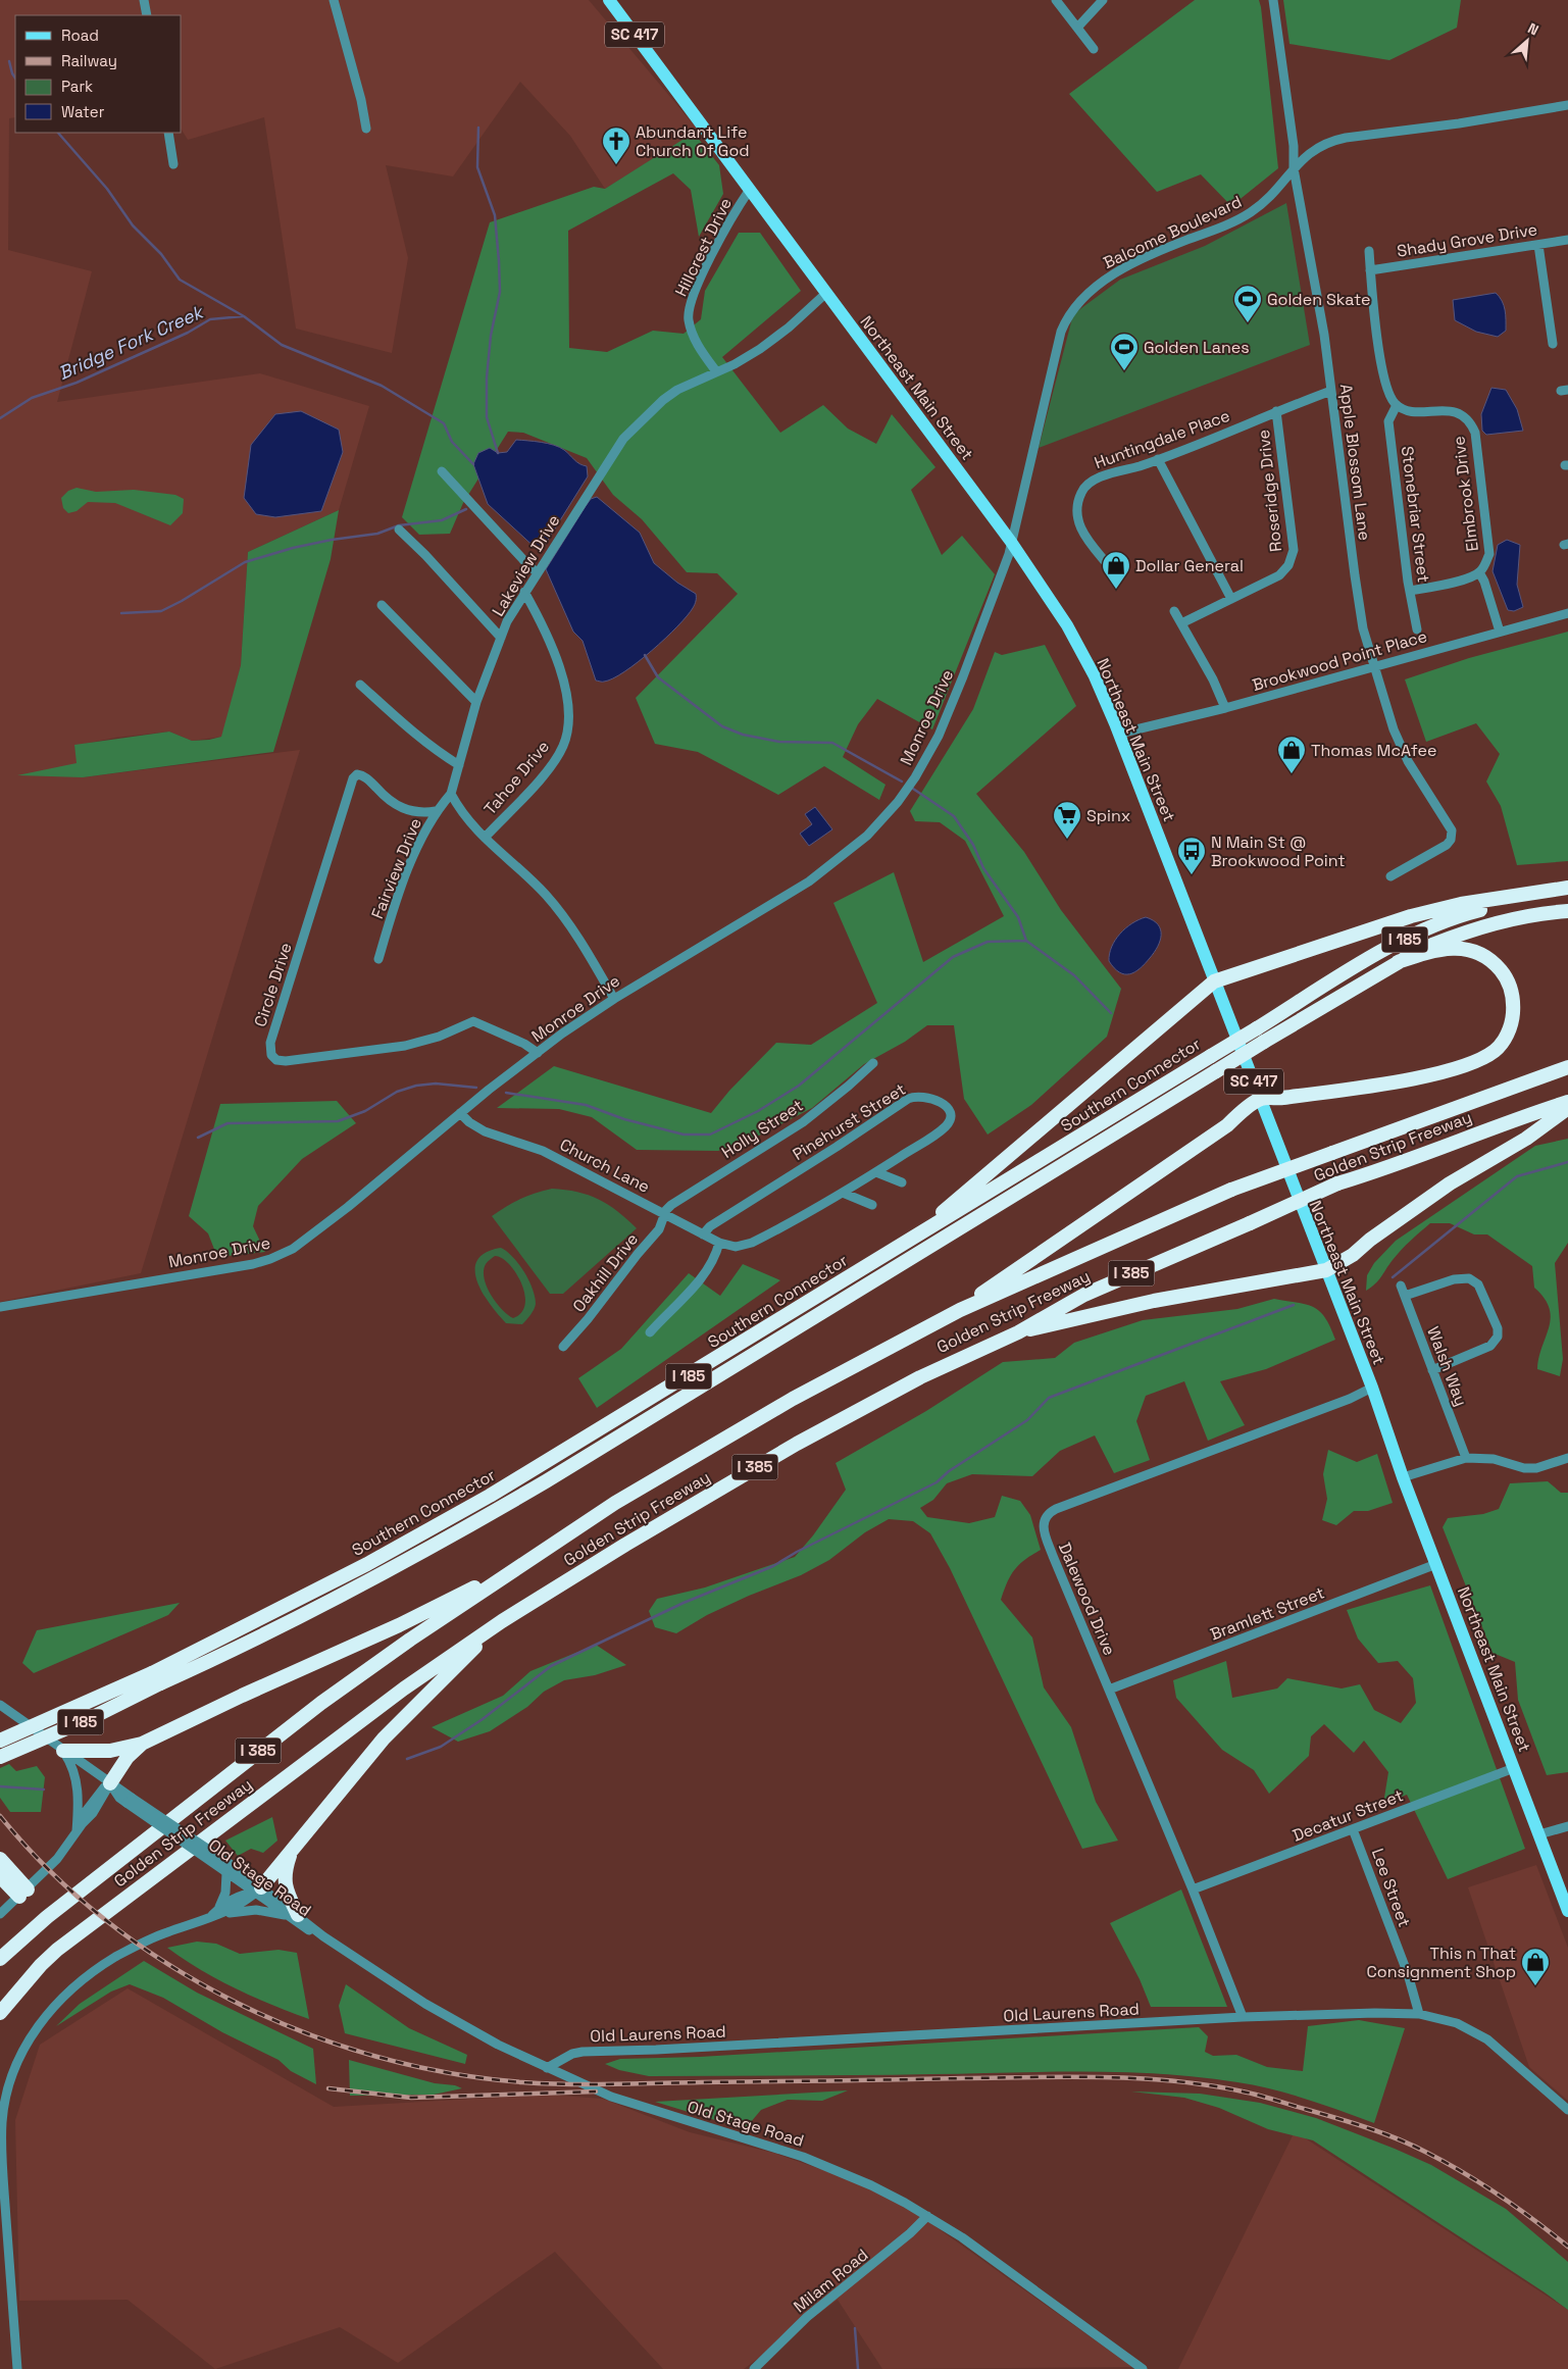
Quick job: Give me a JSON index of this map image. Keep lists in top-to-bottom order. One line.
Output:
{"streets":{"highway":["I 185","Southern Connector","Golden Strip Freeway","I 385"],"main road":["SC 417","Northeast Main Street"],"street":["Balcome Boulevard","Shady Grove Drive","Hillcrest Drive","Huntingdale Place","Apple Blossom Lane","Roseridge Drive","Elmbrook Drive","Stonebriar Street","Lakeview Drive","Brookwood Point Place","Monroe Drive","Tahoe Drive","Fairview Drive","Circle Drive","Pinehurst Street","Holly Street","Church Lane","Oakhill Drive","Walsh Way","Dalewood Drive","Bramlett Street","Decatur Street","Old Stage Road","Lee Street","Old Laurens Road","Milam Road"]},"crossings":[["SC 417","Hillcrest Drive"],["SC 417","Northeast Main Street"],["SC 417","Lakeview Drive"],["Balcome Boulevard","Northeast Main Street"],["Balcome Boulevard","Apple Blossom Lane"],["Balcome Boulevard","Monroe Drive"],["Hillcrest Drive","Lakeview Drive"],["Northeast Main Street","Lakeview Drive"],["Northeast Main Street","Brookwood Point Place"],["Northeast Main Street","Monroe Drive"],["Northeast Main Street","Dalewood Drive"],["Northeast Main Street","Bramlett Street"],["Northeast Main Street","Decatur Street"],["Huntingdale Place","Apple Blossom Lane"],["Huntingdale Place","Roseridge Drive"],["Apple Blossom Lane","Brookwood Point Place"],["Elmbrook Drive","Stonebriar Street"],["Lakeview Drive","Tahoe Drive"],["Lakeview Drive","Fairview Drive"],["Monroe Drive","Circle Drive"],["Monroe Drive","Church Lane"],["Fairview Drive","Circle Drive"],["Pinehurst Street","Church Lane"],["Holly Street","Church Lane"],["Holly Street","Oakhill Drive"],["Church Lane","Oakhill Drive"],["Dalewood Drive","Bramlett Street"],["Dalewood Drive","Decatur Street"],["Dalewood Drive","Old Laurens Road"],["Decatur Street","Lee Street"],["Old Stage Road","Old Laurens Road"],["Old Stage Road","Milam Road"],["Lee Street","Old Laurens Road"]],"water":["Bridge Fork Creek"],"places":{"church":["Abundant Life Church Of God"],"sports":["Golden Skate","Golden Lanes"],"shop":["Dollar General","Thomas McAfee","This n That Consignment Shop"],"supermarket":["Spinx"],"bus stop":["N Main St @ Brookwood Point"]},"legend":["Road","Railway","Park","Water"],"north":"top right"}
